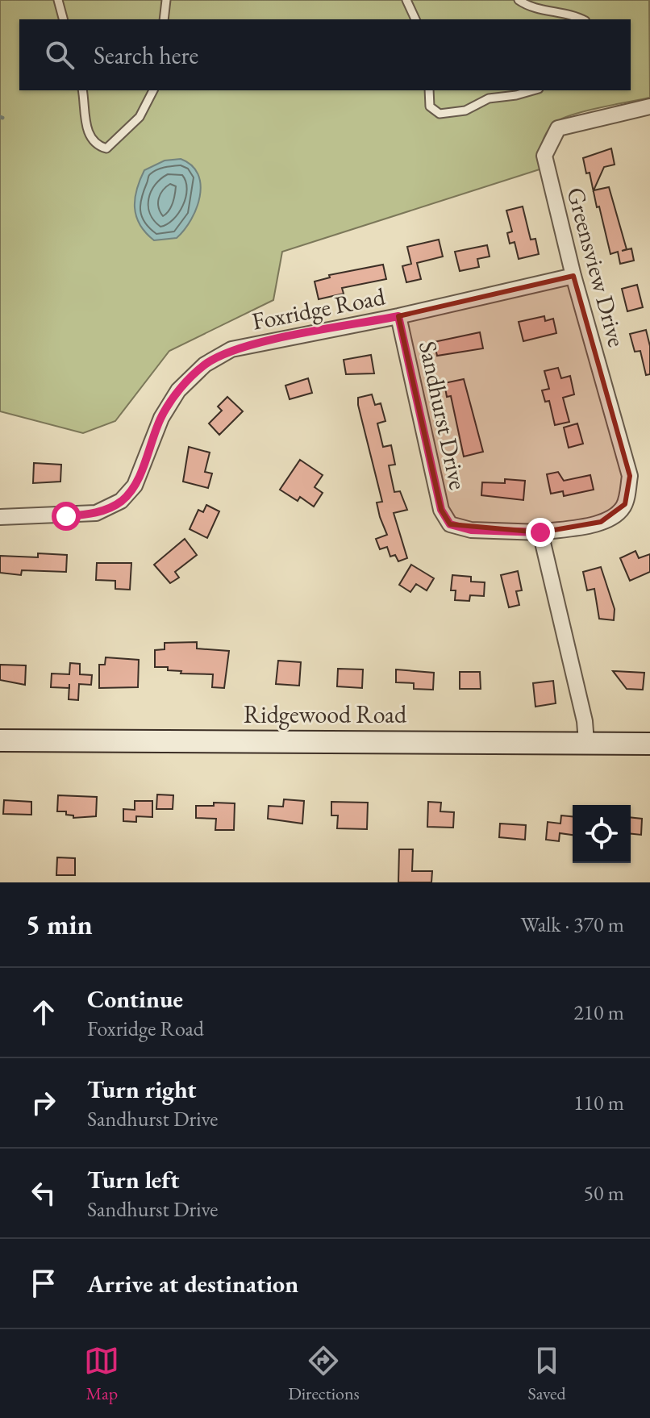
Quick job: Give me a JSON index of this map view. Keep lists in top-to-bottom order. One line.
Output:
{"streets":{"main road":["Ridgewood Road"],"street":["Greensview Drive","Foxridge Road","Sandhurst Drive"]},"crossings":[["Greensview Drive","Foxridge Road"],["Greensview Drive","Sandhurst Drive"],["Foxridge Road","Sandhurst Drive"]],"page":{"search":"Search here","heading":["5 min","Walk · 370 m"],"list":[["Continue","Foxridge Road","210 m"],["Turn right","Sandhurst Drive","110 m"],["Turn left","Sandhurst Drive","50 m"],"Arrive at destination"],"nav":["Map","Directions","Saved"]}}
